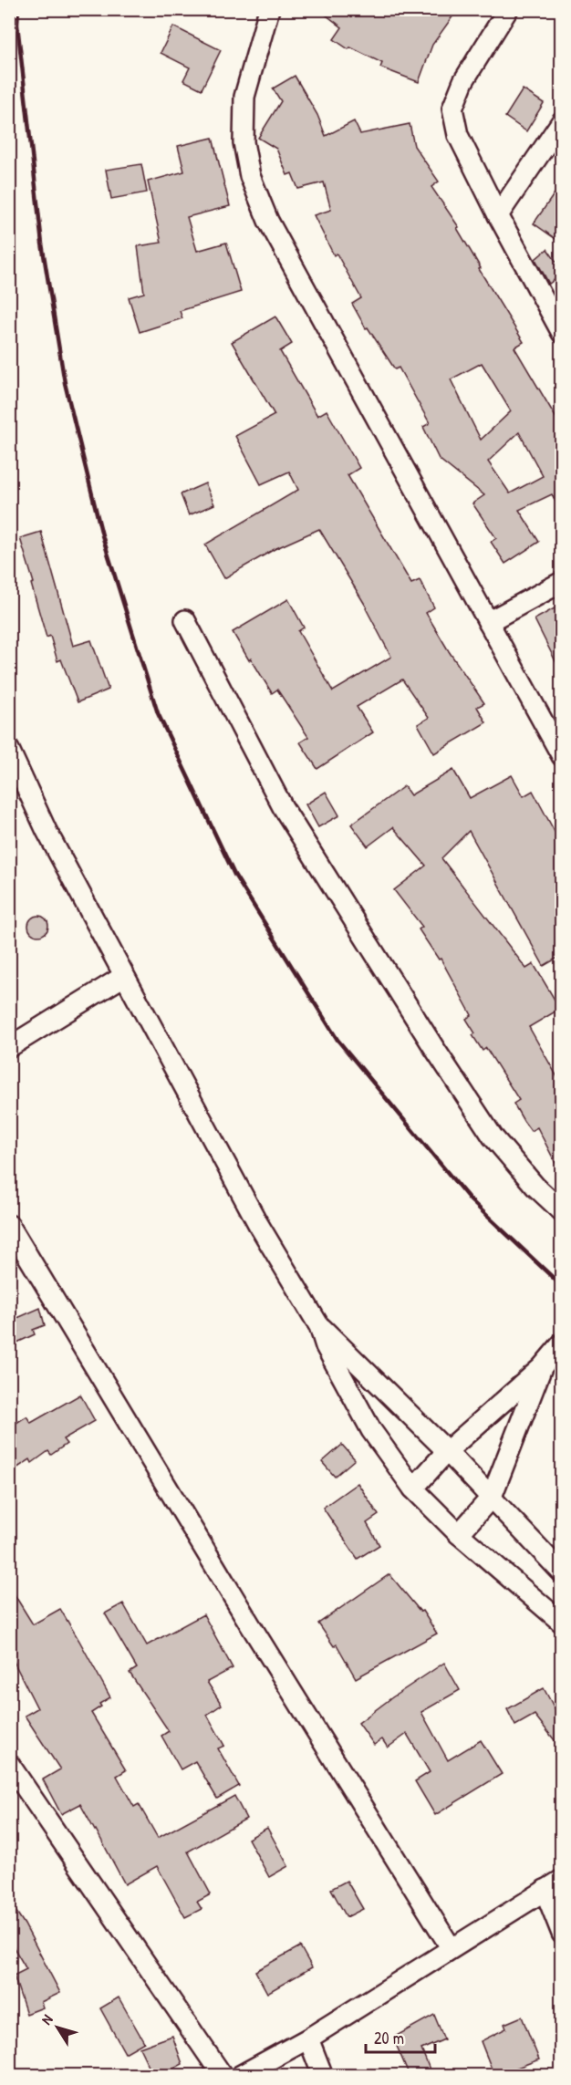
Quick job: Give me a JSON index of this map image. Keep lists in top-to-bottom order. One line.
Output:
{"scale_bar":"20 m","north":"top left"}
